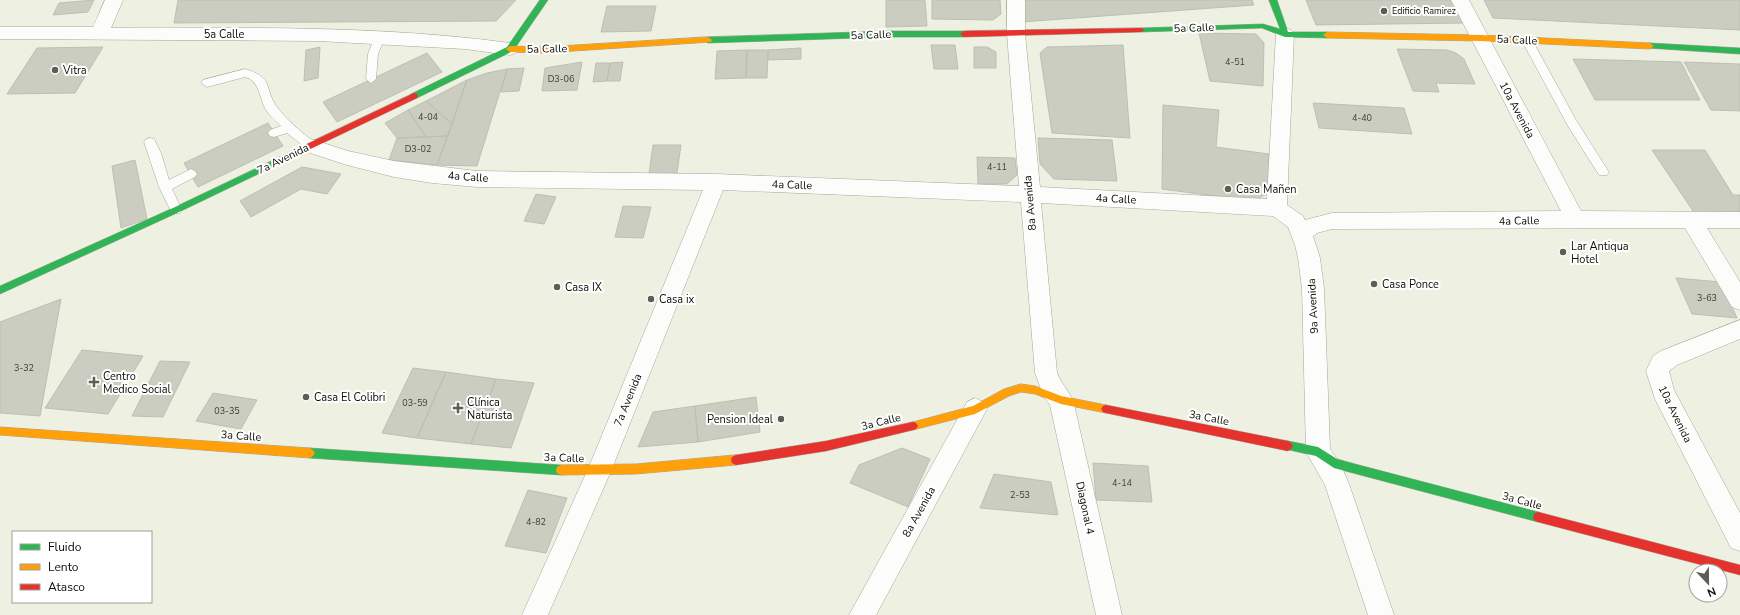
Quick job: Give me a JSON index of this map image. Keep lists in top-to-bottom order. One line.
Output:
{"streets":{"main road":["5a Calle","7a Avenida","3a Calle"],"street":["10a Avenida","4a Calle","8a Avenida","9a Avenida","Diagonal 4"]},"crossings":[["5a Calle","10a Avenida"],["5a Calle","7a Avenida"],["5a Calle","8a Avenida"],["10a Avenida","4a Calle"],["7a Avenida","4a Calle"],["7a Avenida","3a Calle"],["4a Calle","8a Avenida"],["4a Calle","9a Avenida"],["8a Avenida","3a Calle"],["8a Avenida","Diagonal 4"],["9a Avenida","3a Calle"],["3a Calle","Diagonal 4"]],"places":{"other":["Edificio Ramirez","Vitra","Casa Mañen","Lar Antiqua Hotel","Casa Ponce","Casa IX","Casa ix","Casa El Colibri","Pension Ideal"],"health":["Centro Medico Social","Clínica Naturista"]},"house_numbers":["4-51","D3-06","4-04","4-40","D3-02","4-11","3-63","3-32","03-59","03-35","4-14","2-53","4-82"],"legend":["Fluido","Lento","Atasco"],"north":"bottom"}
